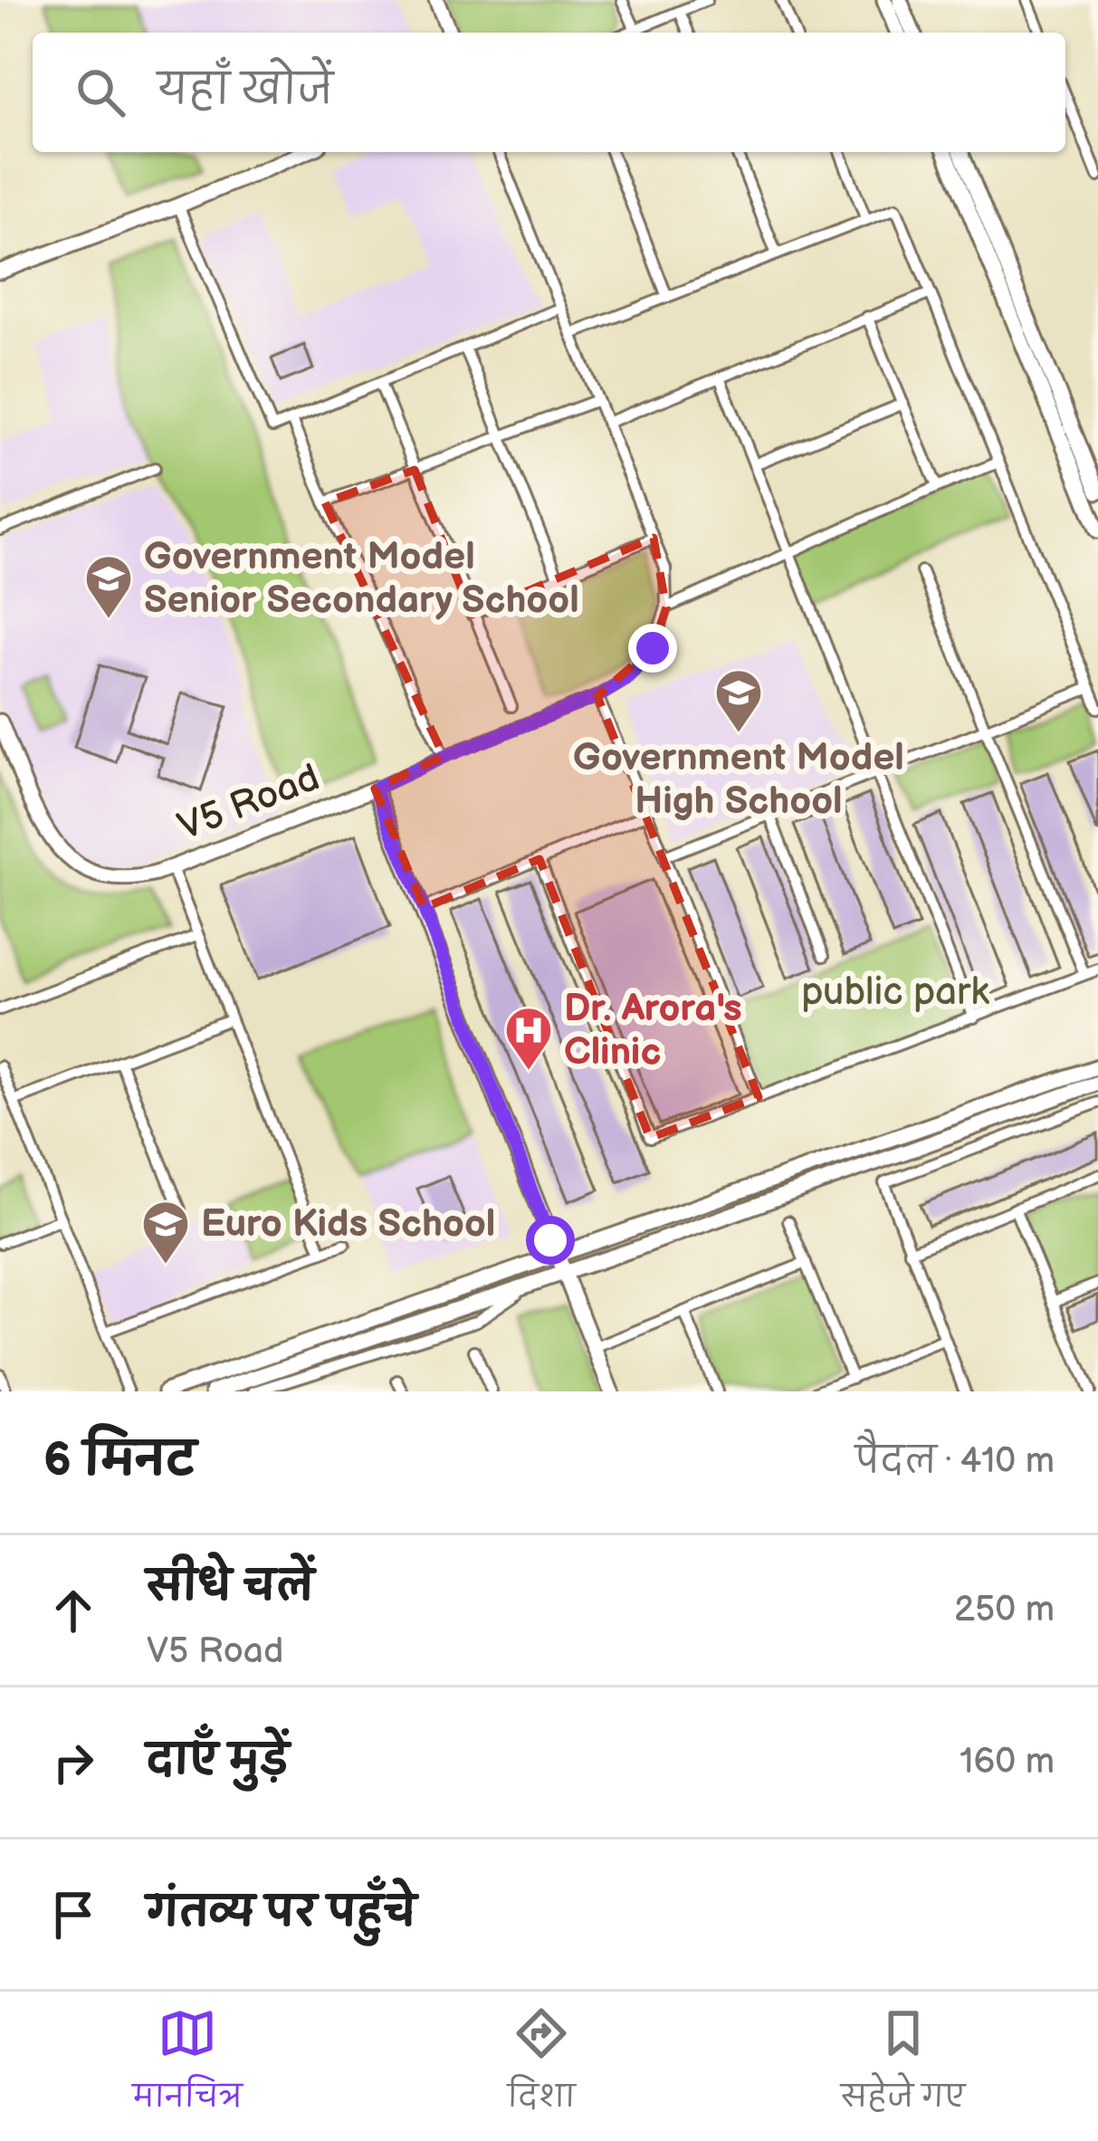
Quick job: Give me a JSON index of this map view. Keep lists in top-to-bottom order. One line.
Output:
{"streets":{"main road":["V5 Road"]},"parks":["public park"],"places":{"school or university":["Government Model Senior Secondary School","Government Model High School","Euro Kids School"],"hospital":["Dr. Arora's Clinic"]},"page":{"search":"यहाँ खोजें","heading":["6 मिनट","पैदल · 410 m"],"list":[["सीधे चलें","V5 Road","250 m"],["दाएँ मुड़ें","160 m"],"गंतव्य पर पहुँचे"],"nav":["मानचित्र","दिशा","सहेजे गए"]}}
